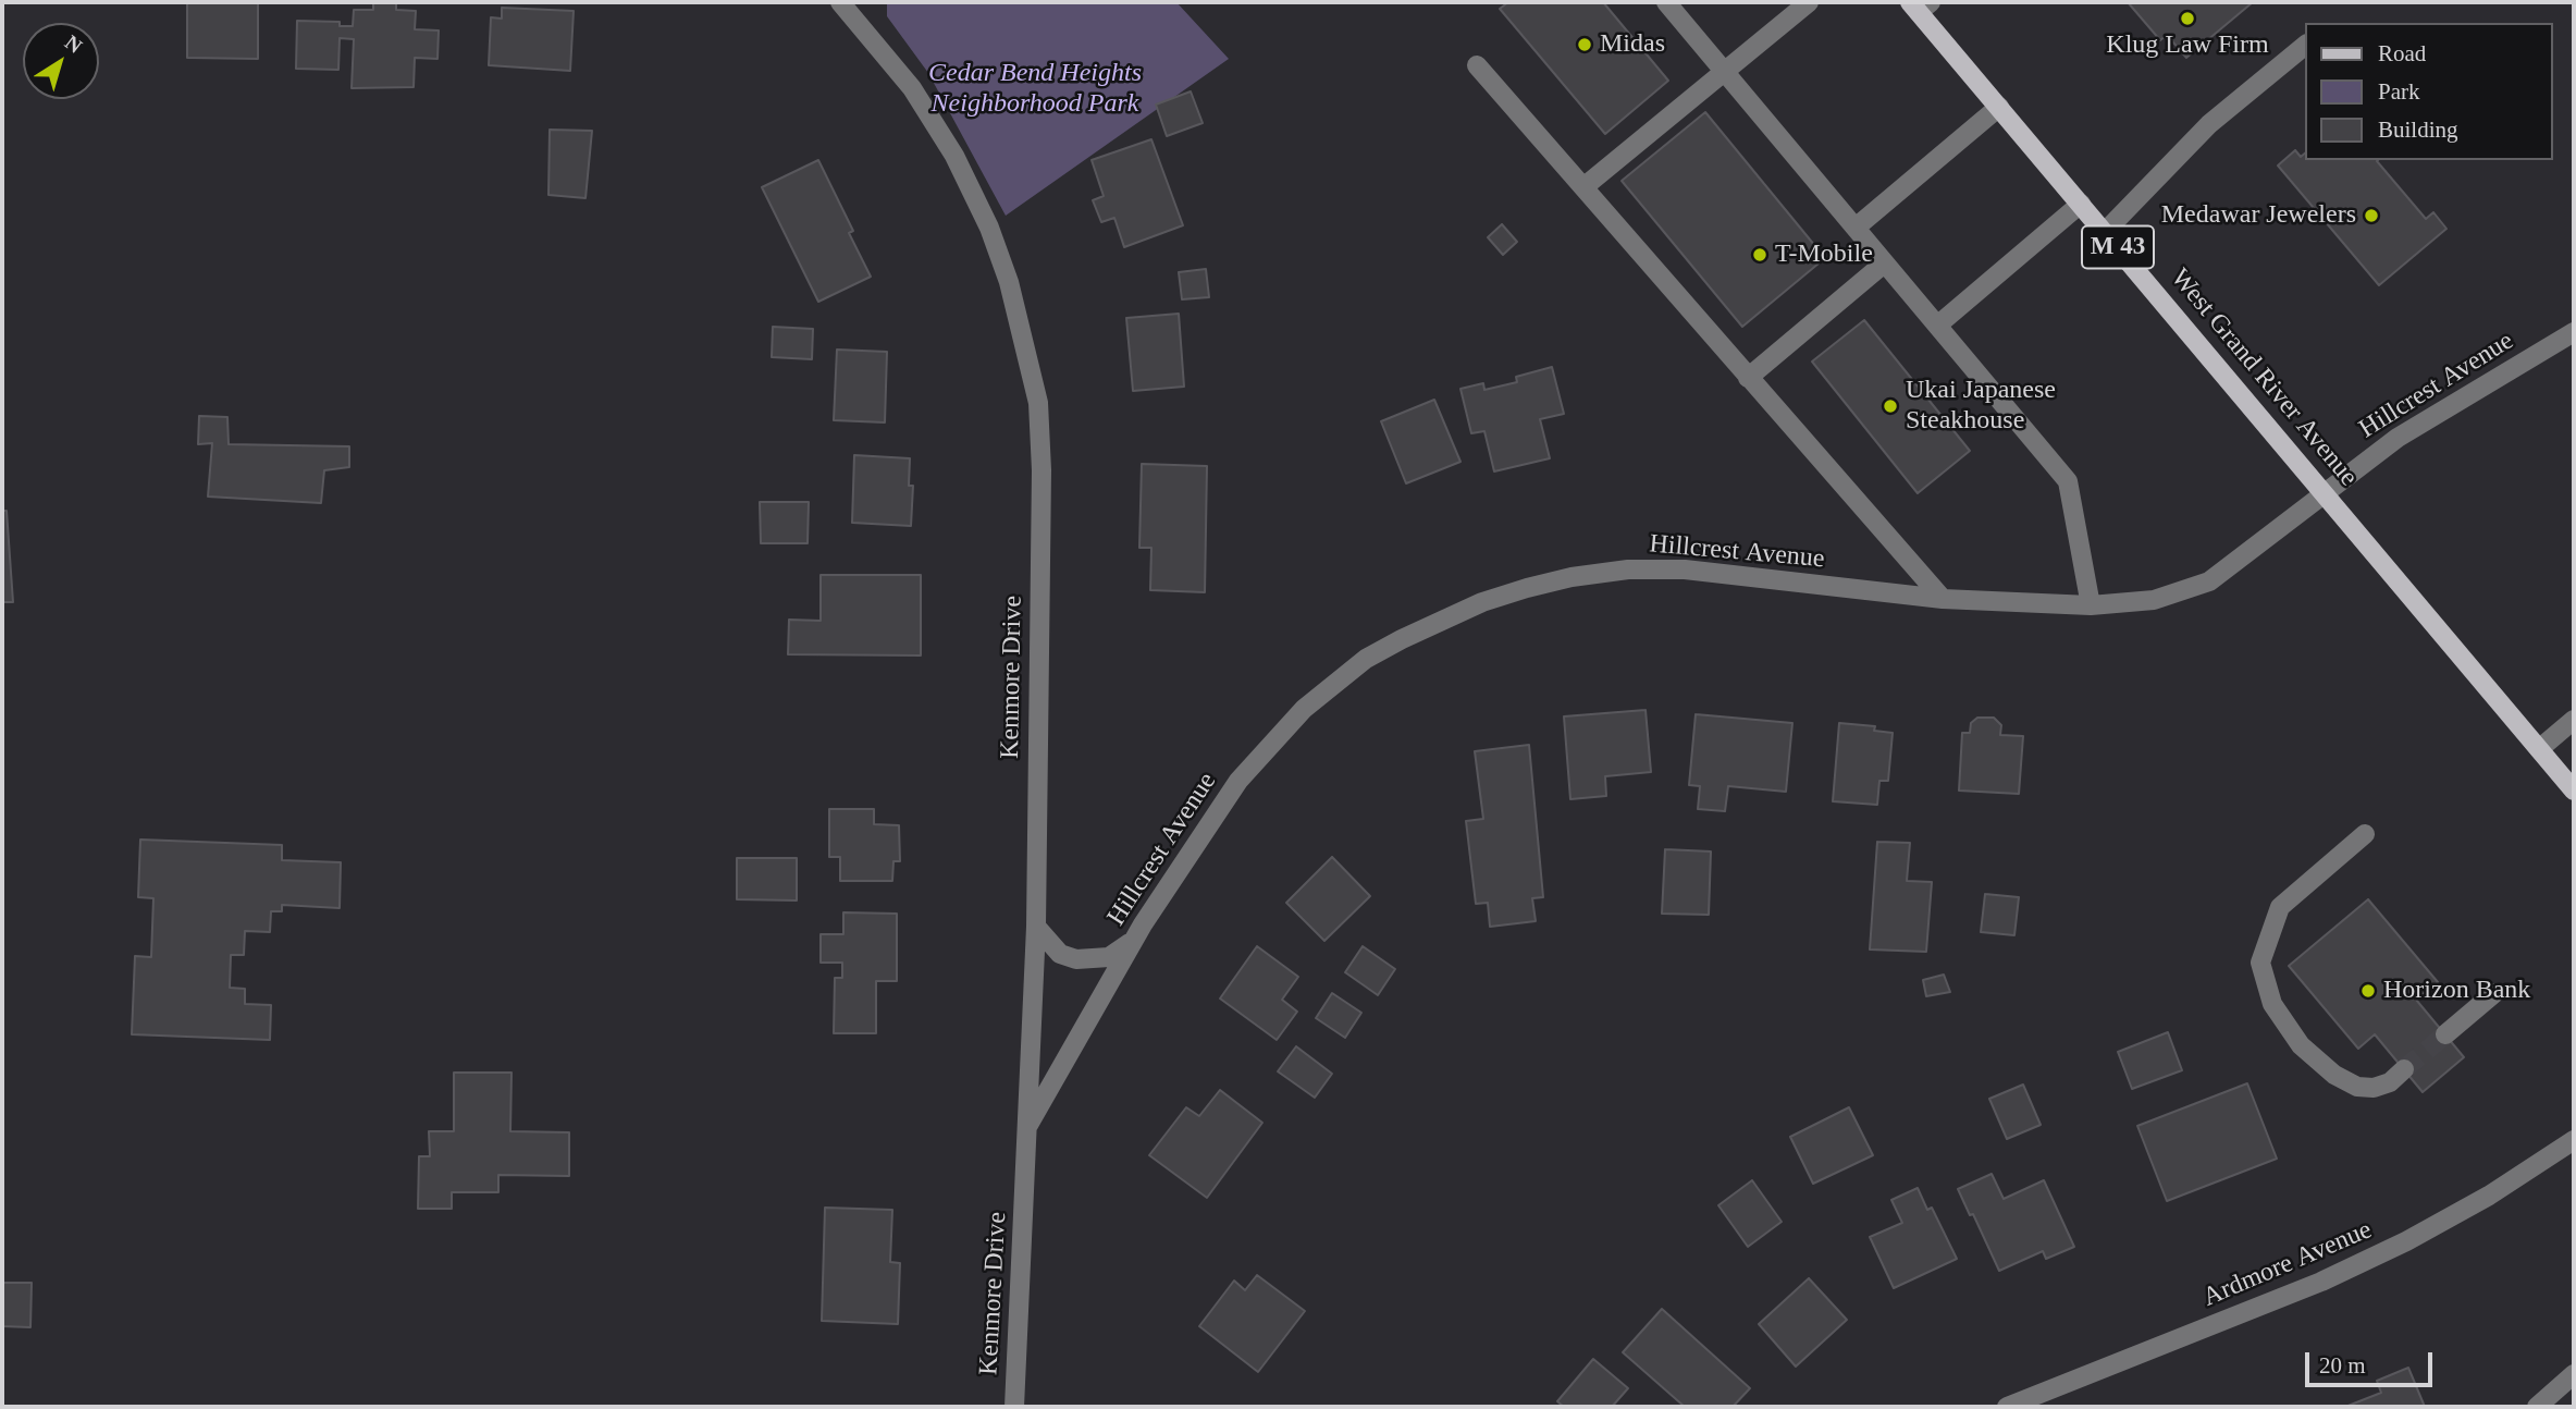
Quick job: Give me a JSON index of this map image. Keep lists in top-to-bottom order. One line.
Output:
{"streets":{"main road":["M 43","West Grand River Avenue"],"street":["Hillcrest Avenue","Kenmore Drive","Ardmore Avenue"]},"crossings":[["West Grand River Avenue","Hillcrest Avenue"],["Hillcrest Avenue","Kenmore Drive"]],"parks":["Cedar Bend Heights Neighborhood Park"],"places":["Klug Law Firm","Midas","Medawar Jewelers","T-Mobile","Ukai Japanese Steakhouse","Horizon Bank"],"legend":["Road","Park","Building"],"scale_bar":"20 m","north":"top right"}
